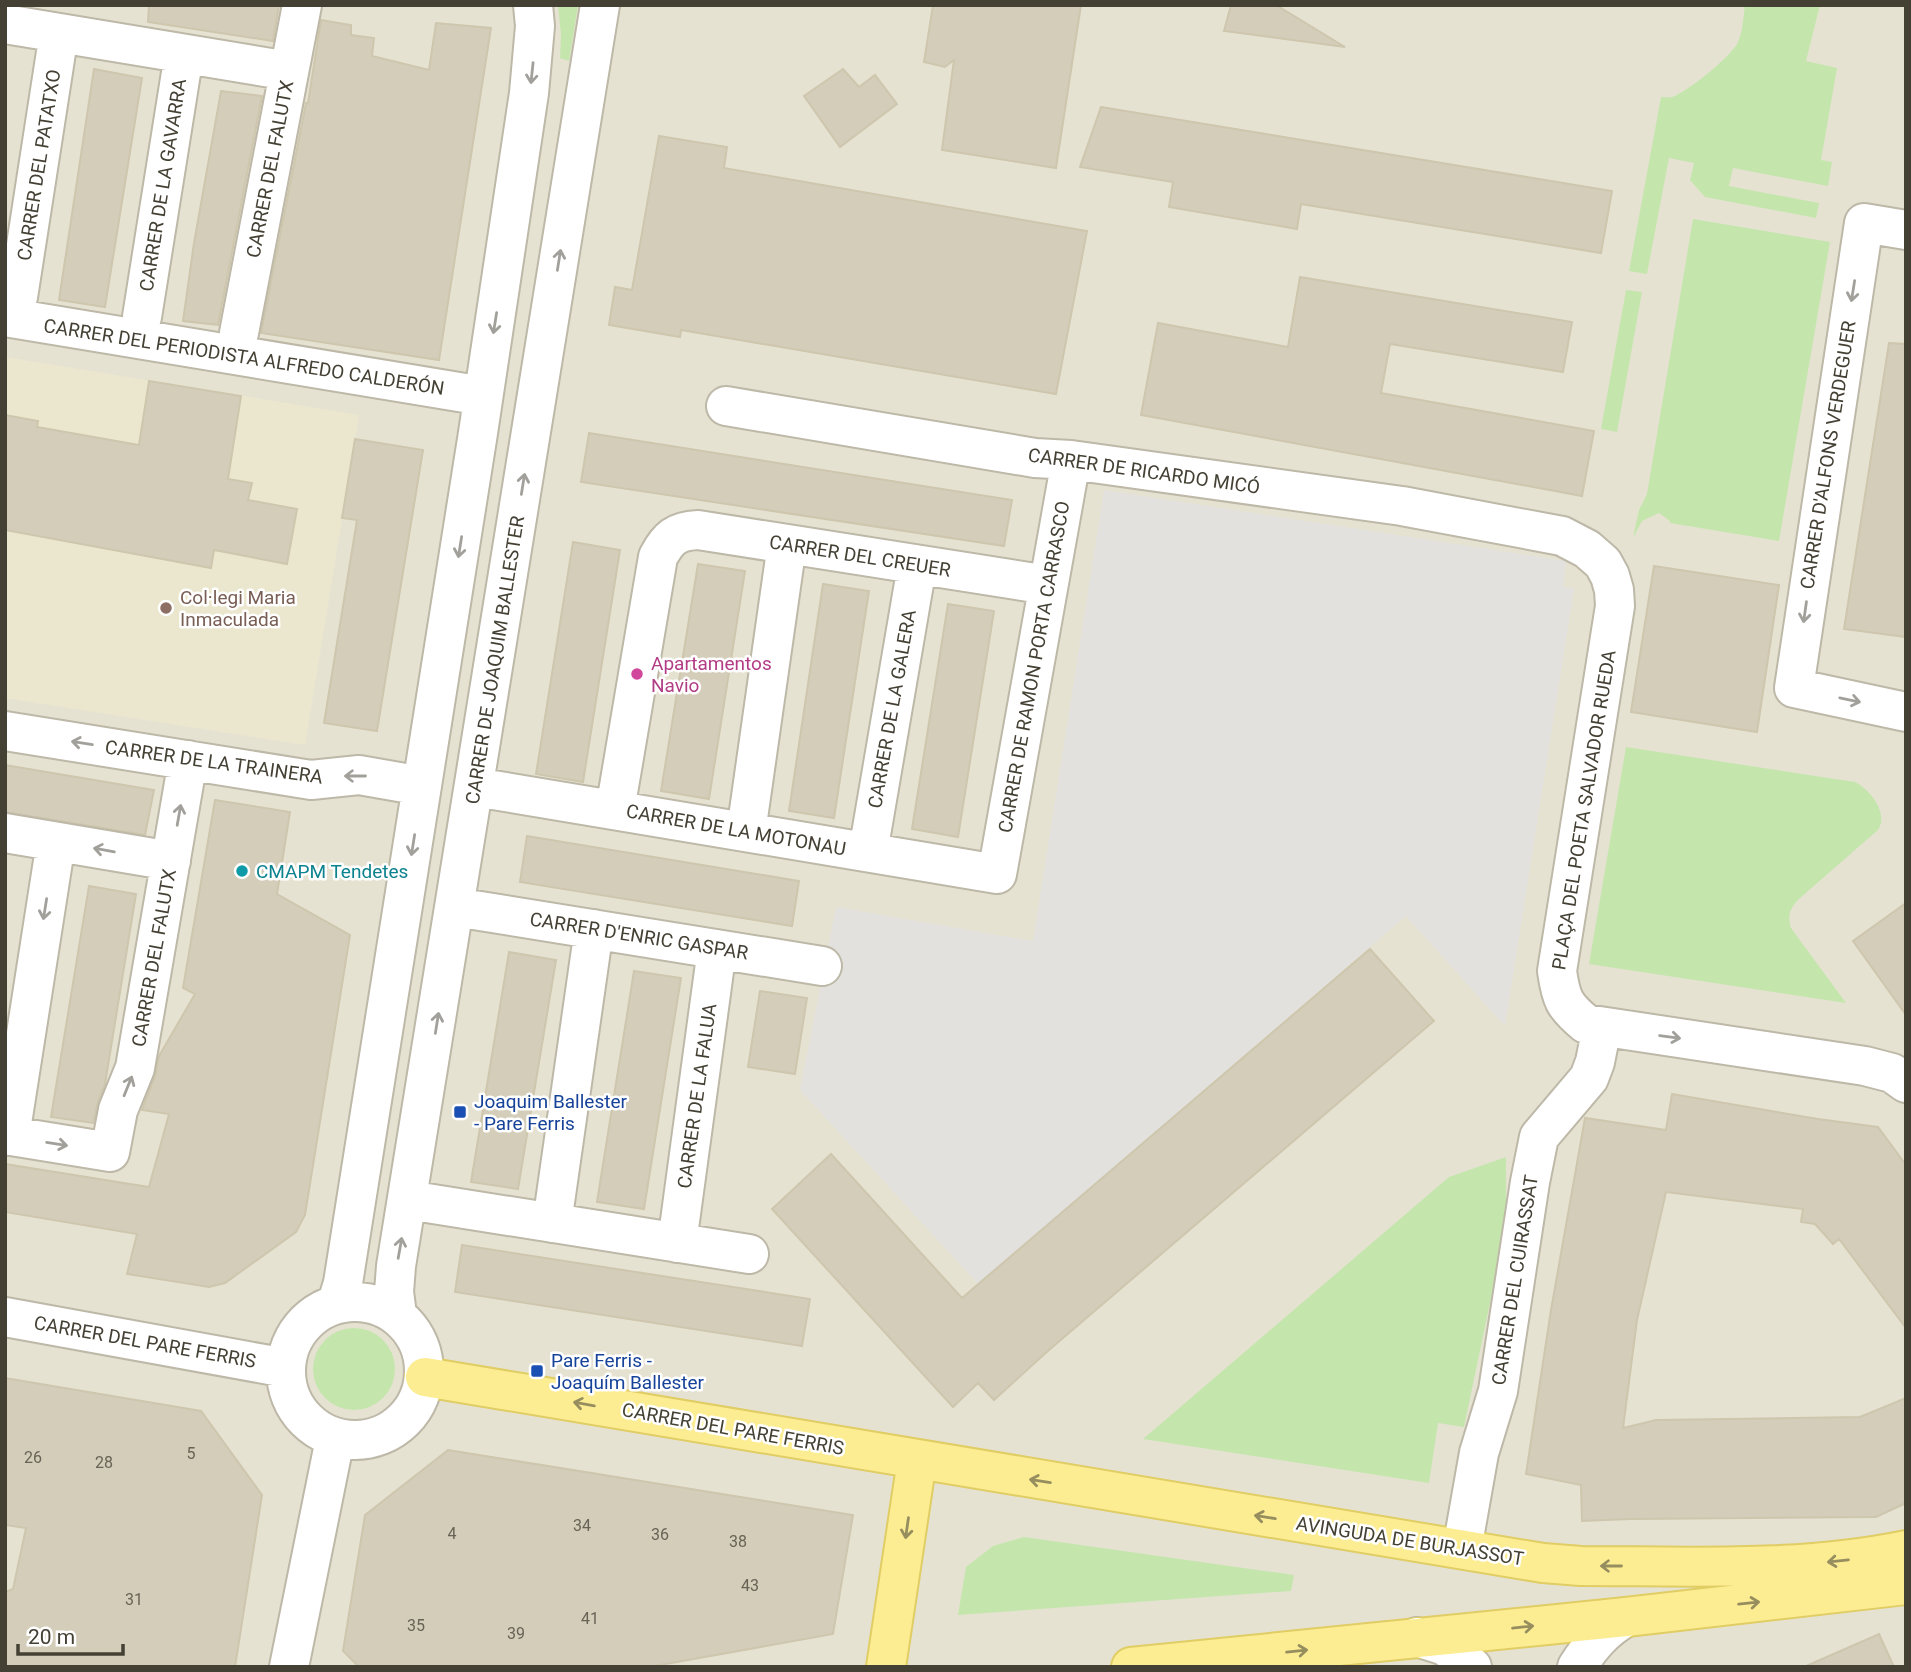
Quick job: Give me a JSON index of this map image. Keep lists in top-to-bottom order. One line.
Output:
{"streets":{"main road":["CARRER DEL PARE FERRIS","AVINGUDA DE BURJASSOT"],"street":["CARRER DEL PATATXO","CARRER DEL FALUTX","CARRER DE LA GAVARRA","CARRER DEL PERIODISTA ALFREDO CALDERÓN","CARRER D'ALFONS VERDEGUER","CARRER DE RICARDO MICÓ","CARRER DEL CREUER","CARRER DE JOAQUIM BALLESTER","CARRER DE RAMON PORTA CARRASCO","CARRER DE LA GALERA","CARRER DE LA TRAINERA","PLAÇA DEL POETA SALVADOR RUEDA","CARRER DE LA MOTONAU","CARRER D'ENRIC GASPAR","CARRER DE LA FALUA","CARRER DEL CUIRASSAT"]},"crossings":[["CARRER DEL PATATXO","CARRER DEL PERIODISTA ALFREDO CALDERÓN"],["CARRER DEL FALUTX","CARRER DE LA TRAINERA"],["CARRER DE RICARDO MICÓ","CARRER DE RAMON PORTA CARRASCO"],["CARRER DE RICARDO MICÓ","PLAÇA DEL POETA SALVADOR RUEDA"],["CARRER DEL CREUER","CARRER DE RAMON PORTA CARRASCO"],["CARRER DEL CREUER","CARRER DE LA GALERA"],["CARRER DEL CREUER","CARRER DE LA MOTONAU"],["CARRER DE JOAQUIM BALLESTER","CARRER DE LA MOTONAU"],["CARRER DE JOAQUIM BALLESTER","CARRER D'ENRIC GASPAR"],["CARRER DE JOAQUIM BALLESTER","CARRER DEL PARE FERRIS"],["CARRER DE RAMON PORTA CARRASCO","CARRER DE LA MOTONAU"],["CARRER DE LA GALERA","CARRER DE LA MOTONAU"],["PLAÇA DEL POETA SALVADOR RUEDA","CARRER DEL CUIRASSAT"],["CARRER D'ENRIC GASPAR","CARRER DE LA FALUA"],["CARRER DEL CUIRASSAT","AVINGUDA DE BURJASSOT"],["CARRER DEL PARE FERRIS","AVINGUDA DE BURJASSOT"]],"one_way":["PLAÇA DEL POETA SALVADOR RUEDA"],"places":{"other":["Col·legi Maria Inmaculada","Apartamentos Navio","CMAPM Tendetes"],"transit":["Joaquim Ballester - Pare Ferris","Pare Ferris - Joaquím Ballester"]},"house_numbers":["5","26","28","34","4","36","38","43","31","41","35","39"],"scale_bar":"20 m"}
